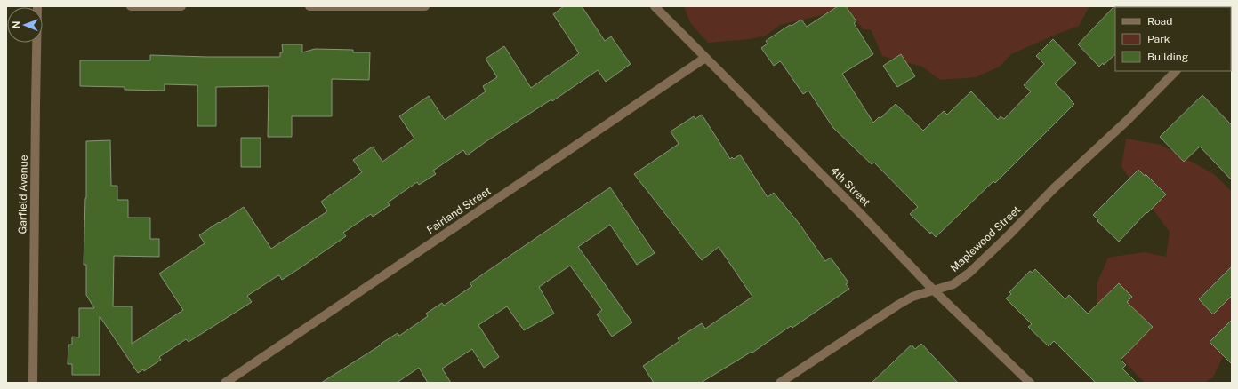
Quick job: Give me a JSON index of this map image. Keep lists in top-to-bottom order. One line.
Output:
{"streets":{"street":["4th Street","Garfield Avenue","Fairland Street","Maplewood Street"]},"crossings":[["4th Street","Fairland Street"],["4th Street","Maplewood Street"]],"legend":["Road","Park","Building"],"north":"left"}
